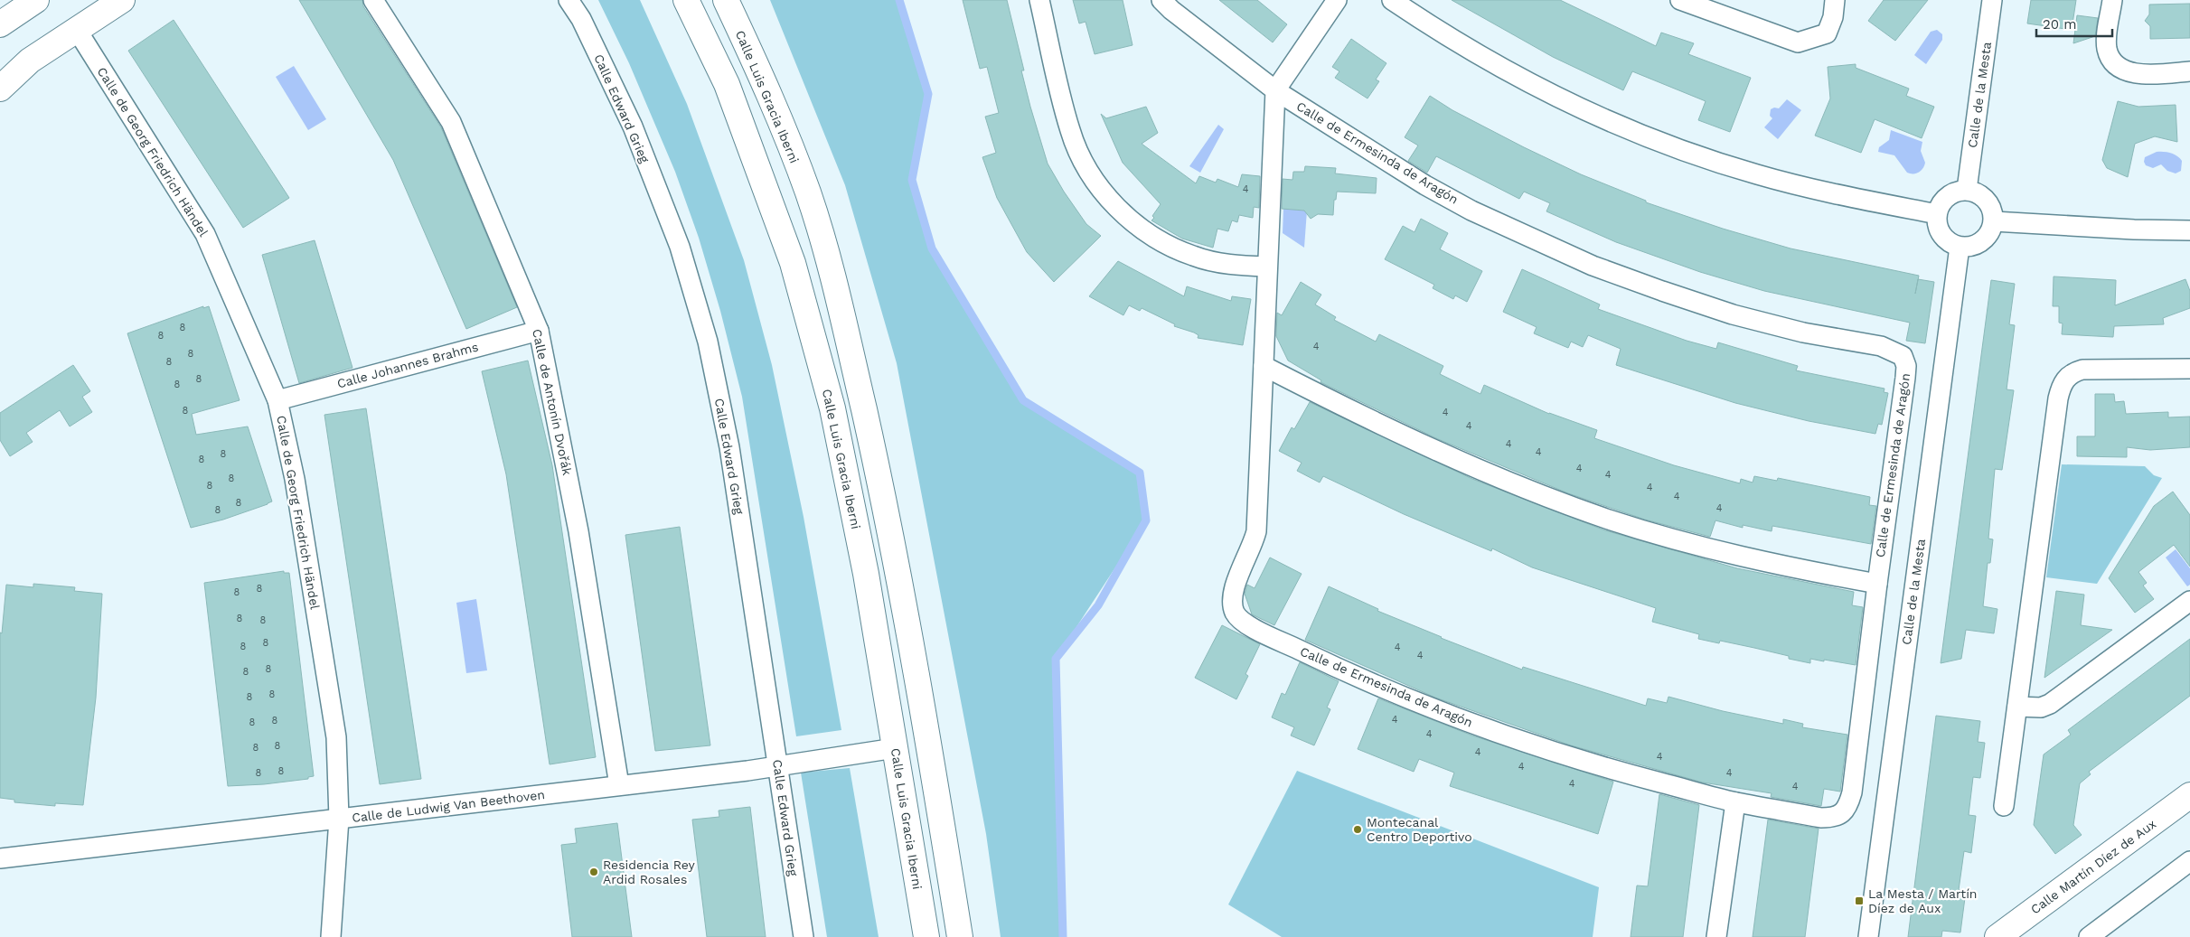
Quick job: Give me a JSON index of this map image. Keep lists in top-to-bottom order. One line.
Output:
{"streets":{"main road":["Calle Luis Gracia Iberni","Calle Martín Díez de Aux"],"street":["Calle de la Mesta","Calle Edward Grieg","Calle de Georg Friedrich Händel","Calle de Ermesinda de Aragón","Calle Johannes Brahms","Calle de Antonín Dvořák","Calle de Ludwig Van Beethoven"]},"crossings":[["Calle Luis Gracia Iberni","Calle de Ludwig Van Beethoven"],["Calle Edward Grieg","Calle de Ludwig Van Beethoven"],["Calle de Georg Friedrich Händel","Calle Johannes Brahms"],["Calle de Georg Friedrich Händel","Calle de Ludwig Van Beethoven"],["Calle Johannes Brahms","Calle de Antonín Dvořák"],["Calle de Antonín Dvořák","Calle de Ludwig Van Beethoven"]],"places":{"other":["Montecanal Centro Deportivo","Residencia Rey Ardid Rosales"],"transit":["La Mesta / Martín Díez de Aux"]},"house_numbers":["4","8","8","4","8","8","8","8","8","4","4","4","4","8","8","4","4","8","8","4","4","8","4","8","8","8","8","8","8","8","4","4","8","8","8","8","4","8","8","4","8","8","4","4","4","8","8","4","4","4"],"scale_bar":"20 m"}
